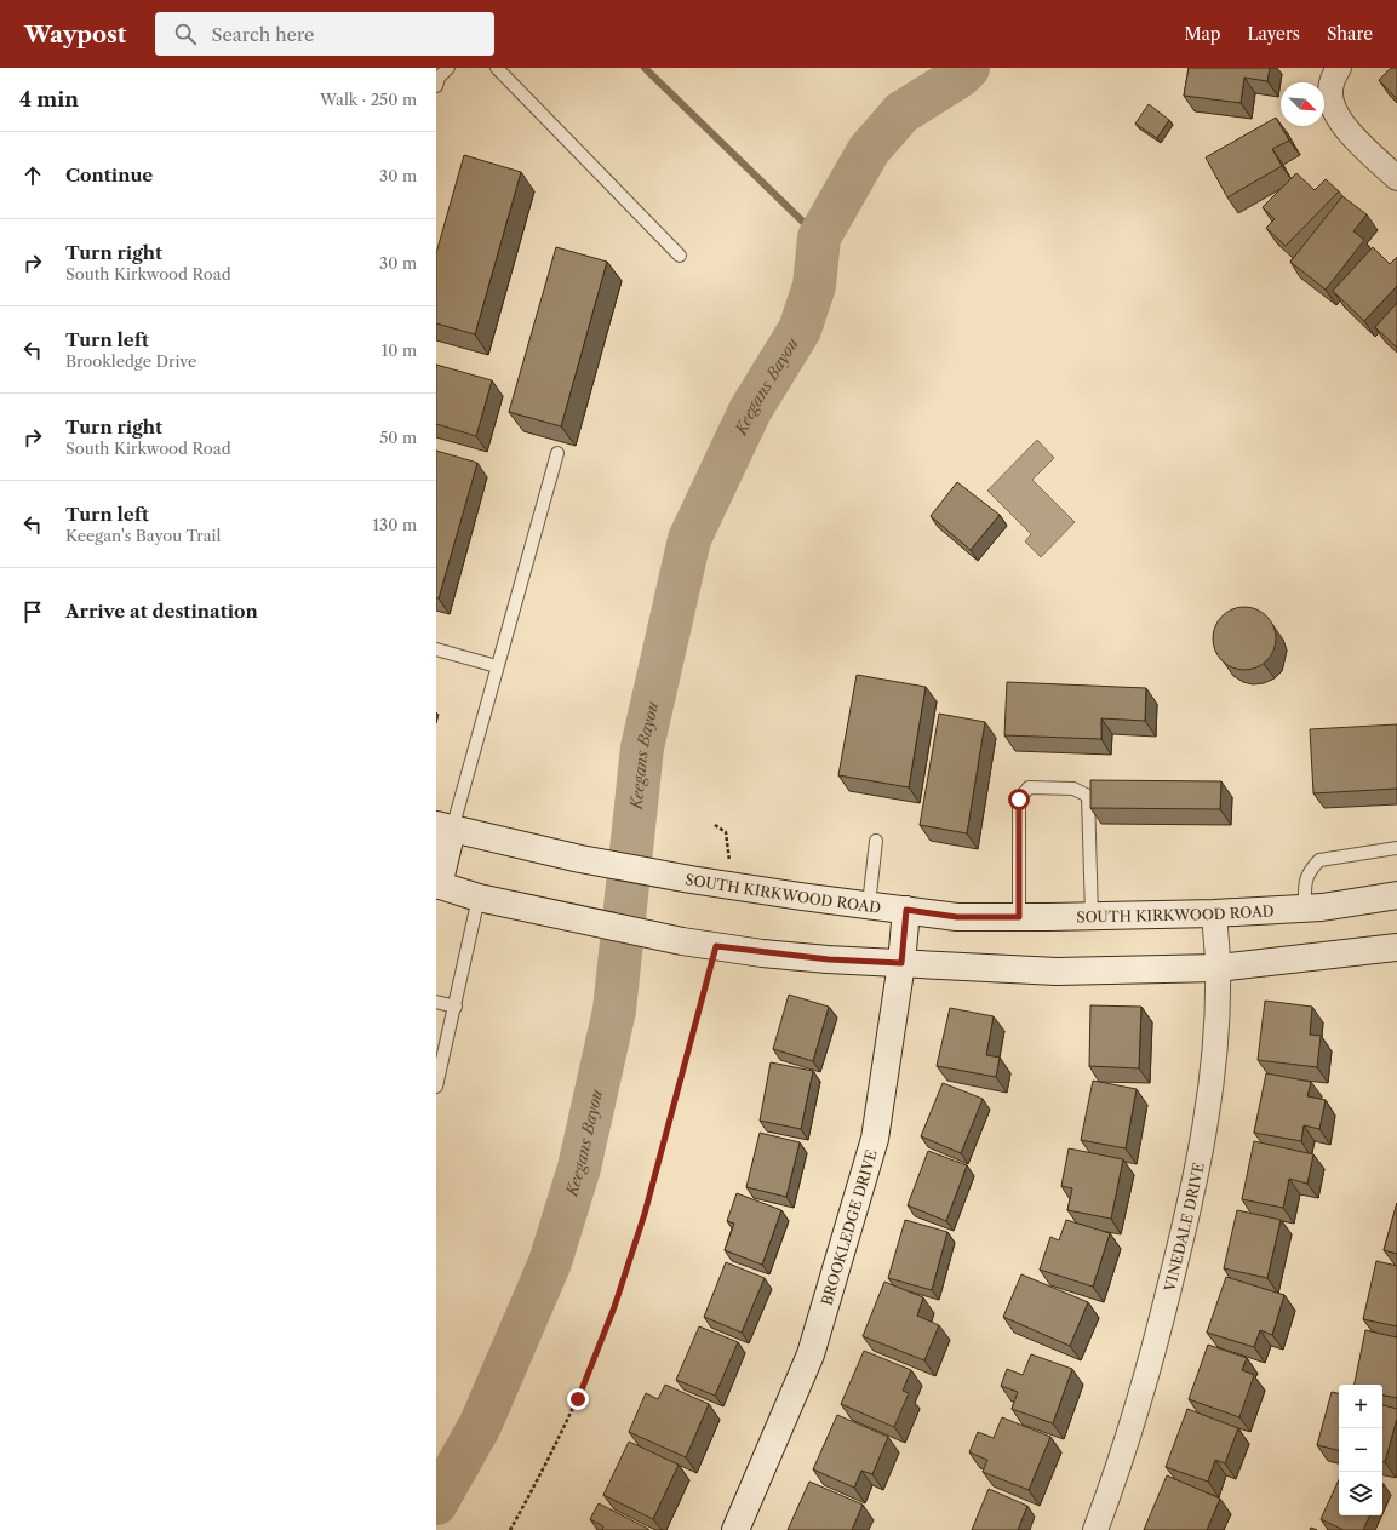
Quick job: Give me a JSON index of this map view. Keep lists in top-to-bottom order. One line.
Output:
{"streets":{"main road":["SOUTH KIRKWOOD ROAD","BROOKLEDGE DRIVE"],"street":["VINEDALE DRIVE"]},"crossings":[["SOUTH KIRKWOOD ROAD","BROOKLEDGE DRIVE"],["SOUTH KIRKWOOD ROAD","VINEDALE DRIVE"]],"water":["Keegans Bayou"],"north":"bottom right","page":{"header":"Waypost","search":"Search here","nav":["Map","Layers","Share"],"heading":["4 min","Walk · 250 m"],"list":[["Continue","30 m"],["Turn right","South Kirkwood Road","30 m"],["Turn left","Brookledge Drive","10 m"],["Turn right","South Kirkwood Road","50 m"],["Turn left","Keegan's Bayou Trail","130 m"],"Arrive at destination"],"map_buttons":["+","−"]}}
